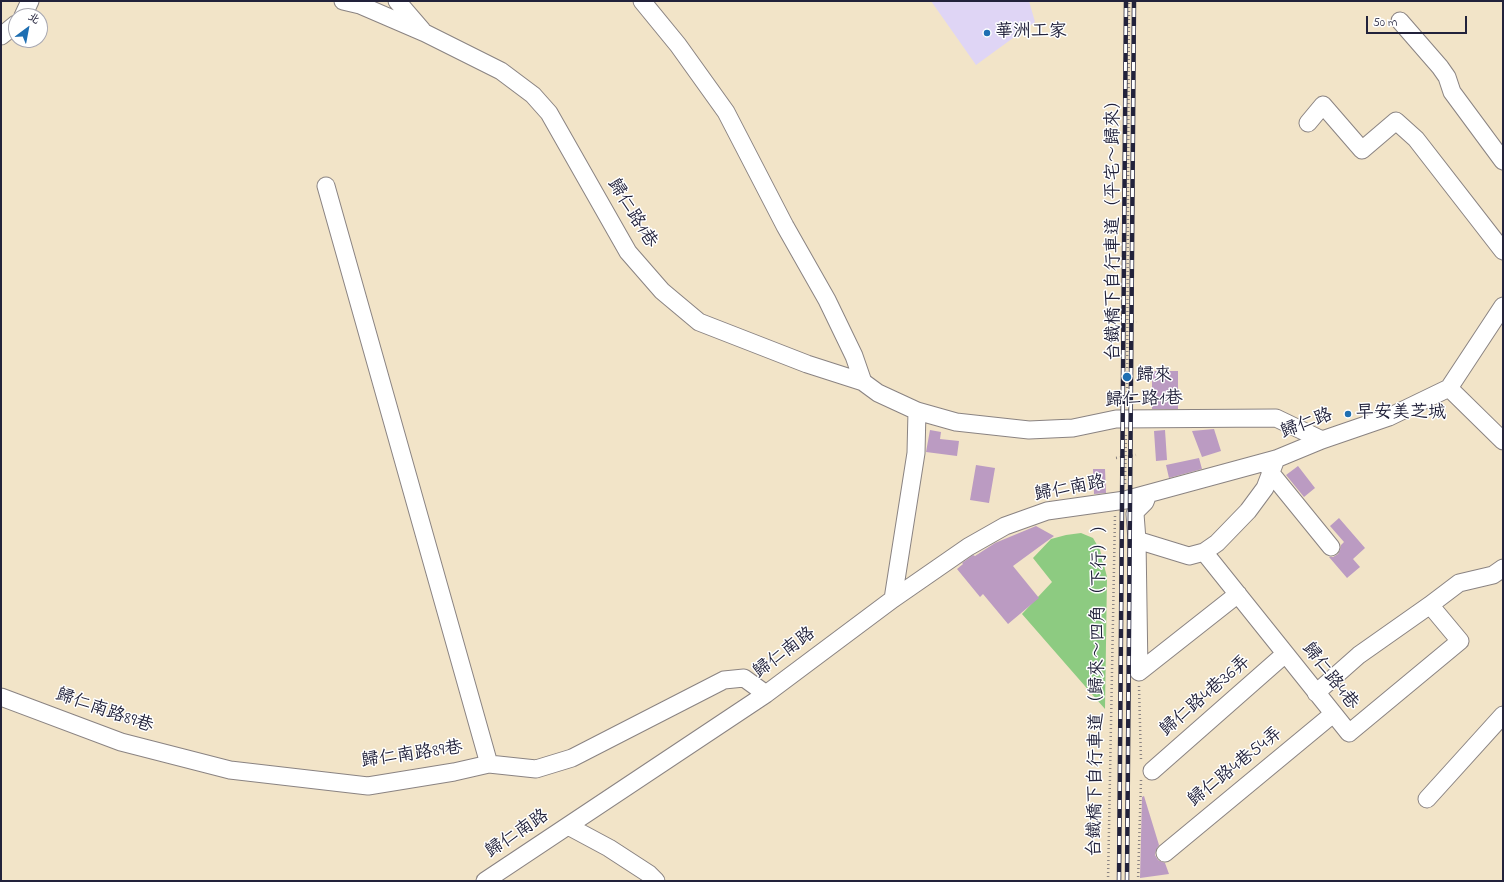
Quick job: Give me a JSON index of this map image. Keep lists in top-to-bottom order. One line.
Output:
{"streets":{"street":["歸仁路1巷","歸仁路","歸仁南路","歸仁路4巷","歸仁路4巷36弄","歸仁南路89巷","歸仁路4巷54弄"],"path":["台鐵橋下自行車道（平宅～歸來）","台鐵橋下自行車道（歸來～四角（下行））"]},"crossings":[["歸仁路1巷","台鐵橋下自行車道（平宅～歸來）"],["歸仁路1巷","歸仁路"],["台鐵橋下自行車道（平宅～歸來）","歸仁路"],["台鐵橋下自行車道（平宅～歸來）","歸仁南路"],["台鐵橋下自行車道（平宅～歸來）","台鐵橋下自行車道（歸來～四角（下行））"],["歸仁路","歸仁南路"],["歸仁路","台鐵橋下自行車道（歸來～四角（下行））"],["歸仁南路","台鐵橋下自行車道（歸來～四角（下行））"],["歸仁南路","歸仁南路89巷"],["歸仁路4巷","歸仁路4巷36弄"],["歸仁路4巷","歸仁路4巷54弄"]],"places":["華洲工家","歸來","早安美芝城"],"scale_bar":"50 m","north":"top right"}
